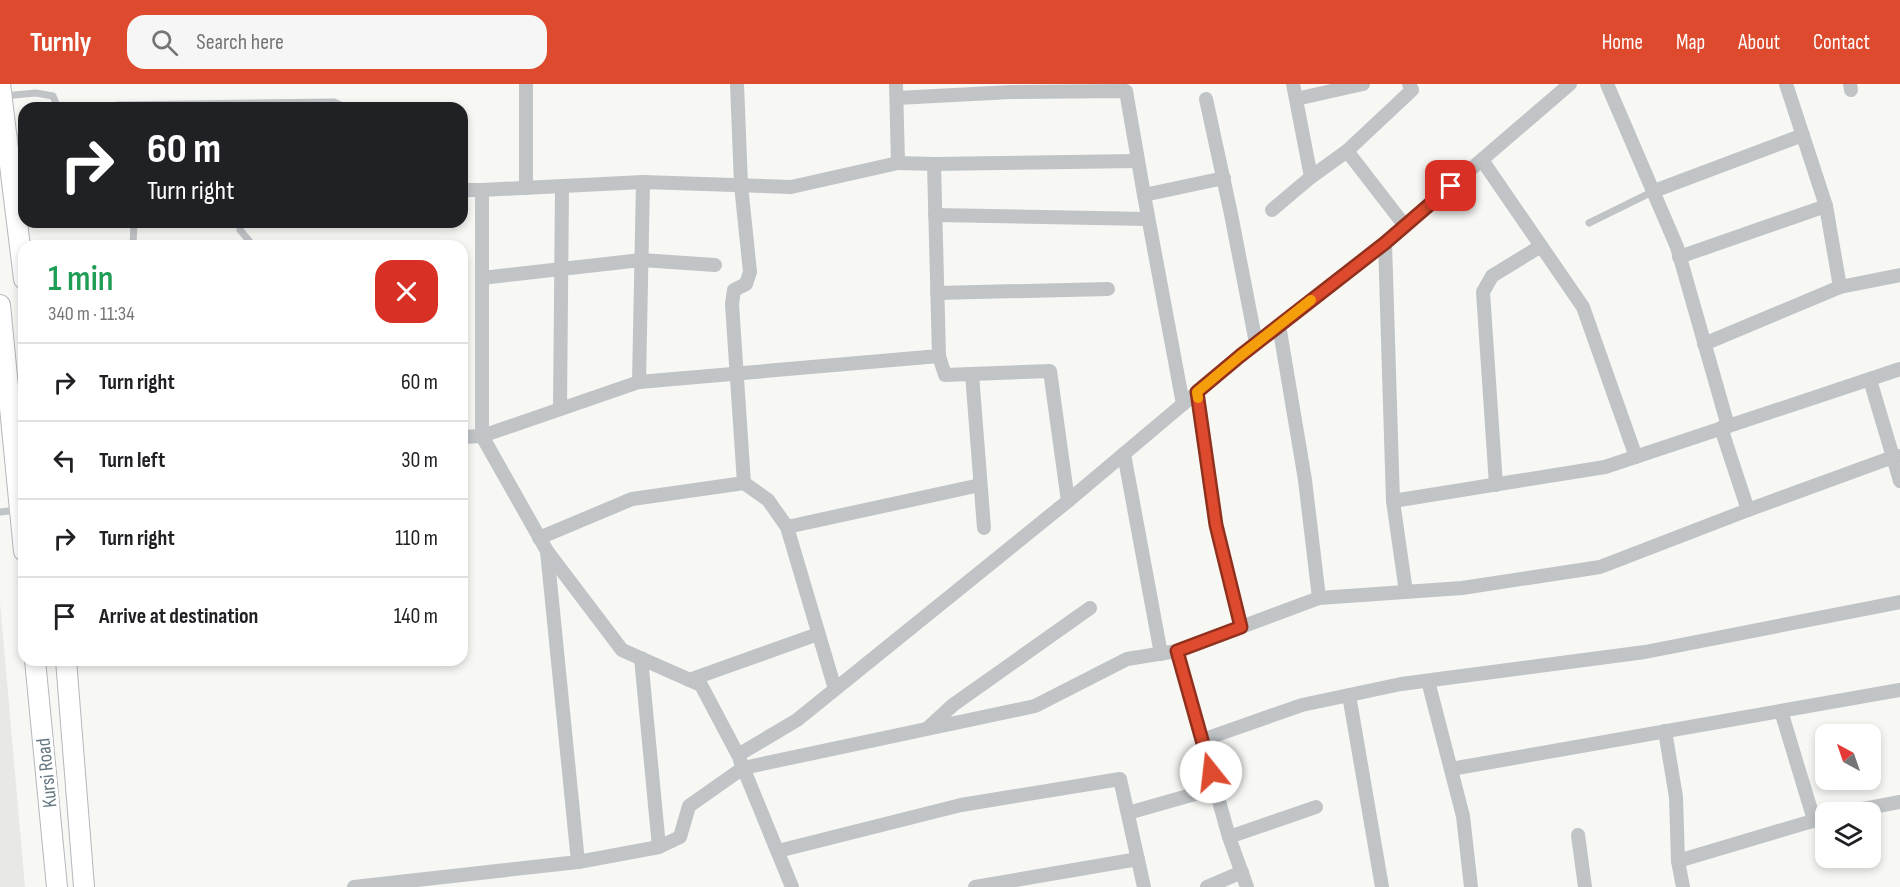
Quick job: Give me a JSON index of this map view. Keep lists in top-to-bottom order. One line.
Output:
{"streets":{"main road":["Kursi Road"]},"north":"top left","page":{"header":"Turnly","search":"Search here","nav":["Home","Map","About","Contact"],"turn":["60 m","Turn right"],"heading":["1 min","340 m · 11:34"],"list":[{"name":"Turn right","value":"60 m"},{"name":"Turn left","value":"30 m"},{"name":"Turn right","value":"110 m"},{"name":"Arrive at destination","value":"140 m"}]}}
